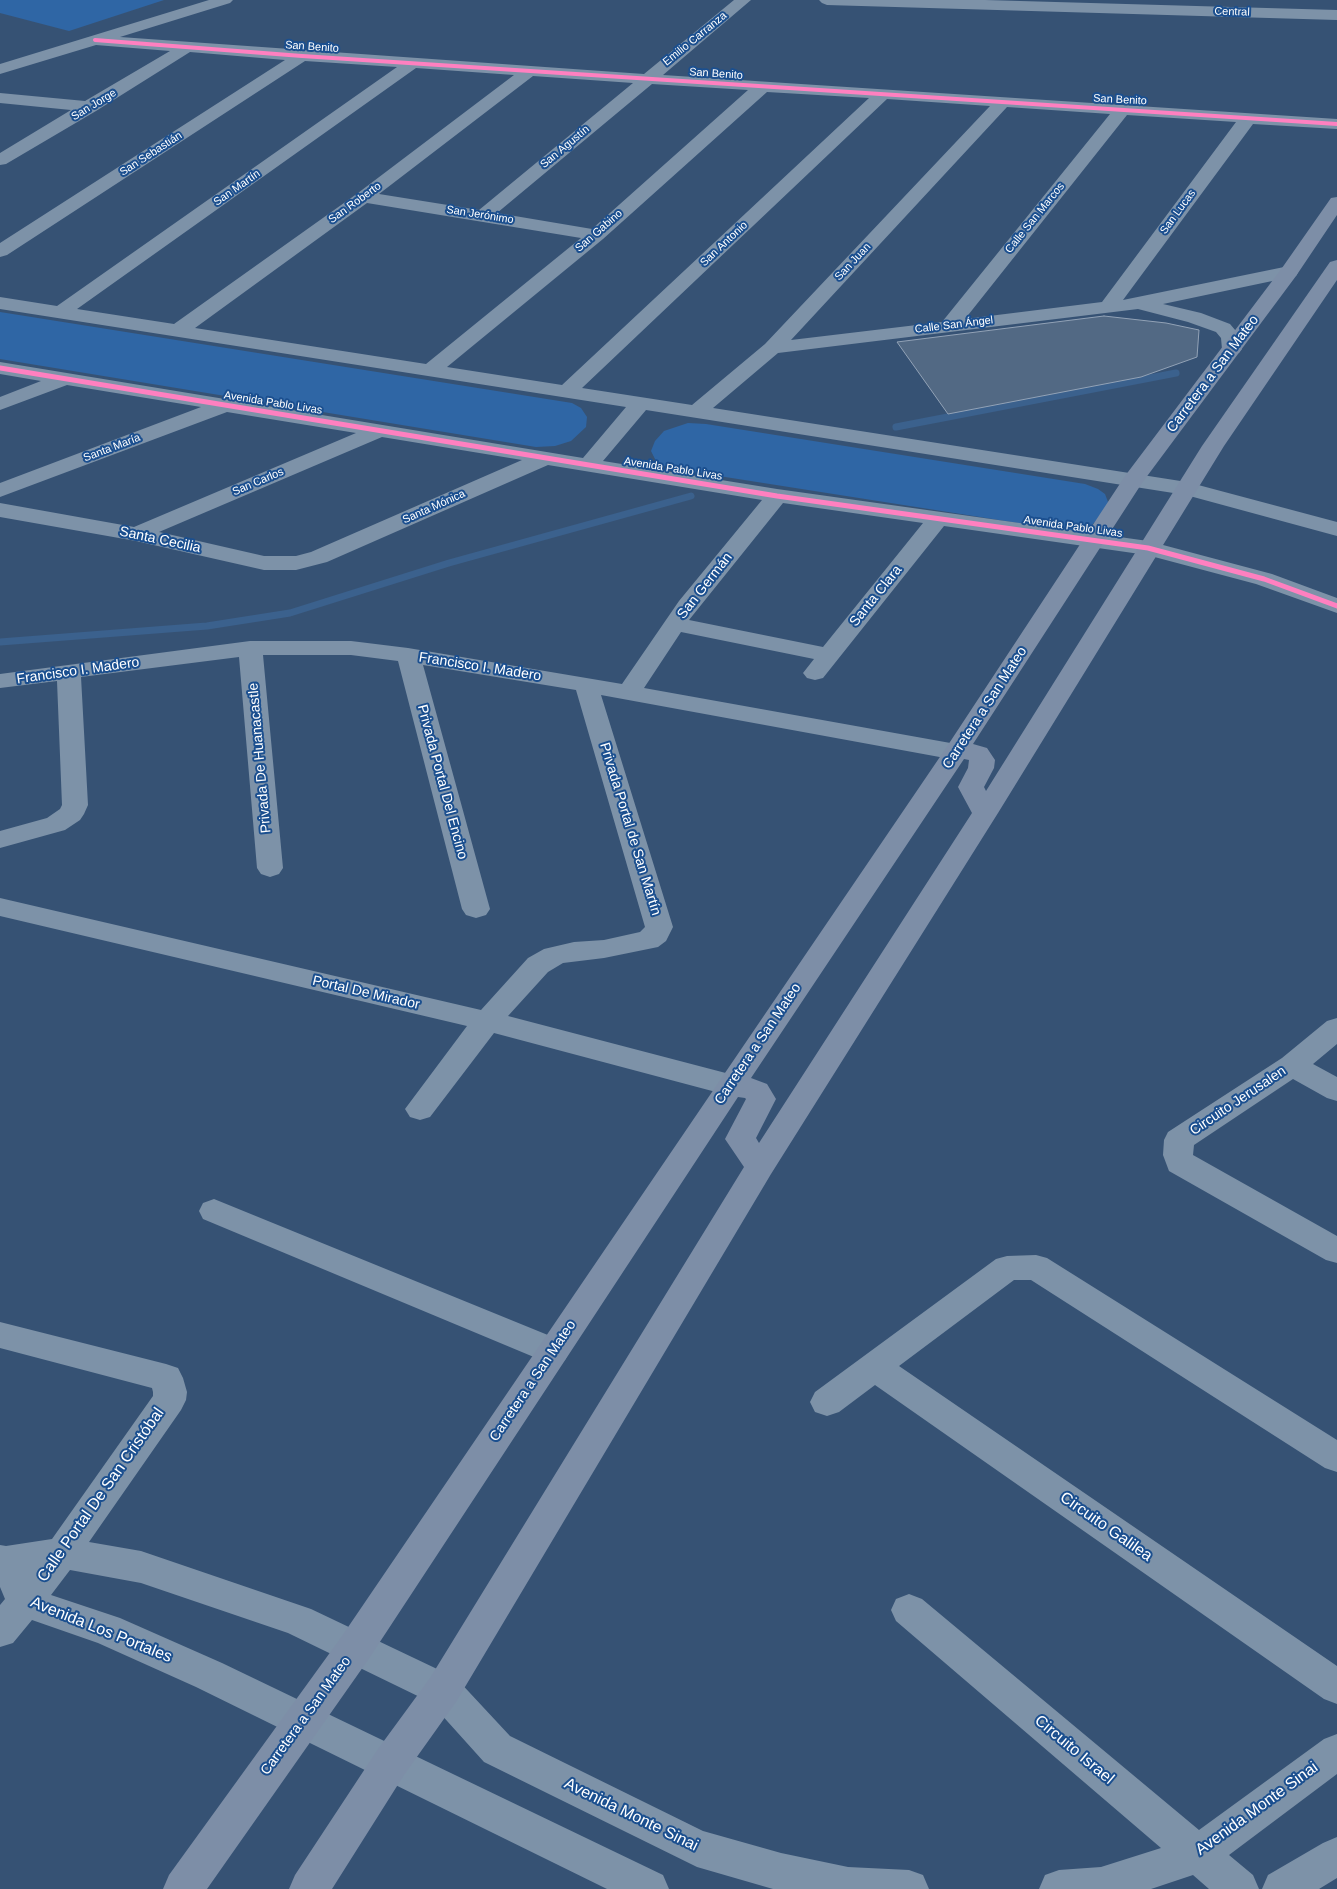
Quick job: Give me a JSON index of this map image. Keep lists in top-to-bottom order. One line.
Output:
{"streets":{"main road":["Carretera a San Mateo"],"street":["Central","Emilio Carranza","San Benito","San Jorge","San Agustín","San Sebastián","San Martín","San Roberto","San Lucas","San Jerónimo","Calle San Marcos","San Gabino","San Antonio","San Juan","Calle San Ángel","Avenida Pablo Livas","Santa María","San Carlos","Santa Mónica","Santa Cecilia","San Germán","Santa Clara","Francisco I. Madero","Privada De Huanacastle","Privada Portal Del Encino","Privada Portal de San Martín","Portal De Mirador","Circuito Jerusalen","Calle Portal De San Cristóbal","Circuito Galilea","Avenida Los Portales","Circuito Israel","Avenida Monte Sinai"]},"crossings":[["Emilio Carranza","San Benito"],["Emilio Carranza","San Agustín"],["San Benito","San Jorge"],["San Benito","San Agustín"],["San Benito","San Sebastián"],["San Benito","San Martín"],["San Benito","San Roberto"],["San Benito","San Lucas"],["San Benito","Calle San Marcos"],["San Benito","San Gabino"],["San Benito","San Antonio"],["San Benito","San Juan"],["San Agustín","San Jerónimo"],["San Roberto","San Jerónimo"],["San Lucas","Calle San Ángel"],["San Jerónimo","San Gabino"],["Calle San Marcos","Calle San Ángel"],["San Juan","Calle San Ángel"],["Calle San Ángel","Carretera a San Mateo"],["Carretera a San Mateo","Avenida Pablo Livas"],["Carretera a San Mateo","Francisco I. Madero"],["Carretera a San Mateo","Portal De Mirador"],["Carretera a San Mateo","Avenida Los Portales"],["Avenida Pablo Livas","Santa María"],["Avenida Pablo Livas","San Carlos"],["Avenida Pablo Livas","Santa Mónica"],["Avenida Pablo Livas","San Germán"],["Avenida Pablo Livas","Santa Clara"],["San Carlos","Santa Cecilia"],["Santa Mónica","Santa Cecilia"],["San Germán","Santa Clara"],["Francisco I. Madero","Privada De Huanacastle"],["Francisco I. Madero","Privada Portal Del Encino"],["Francisco I. Madero","Privada Portal de San Martín"],["Privada Portal de San Martín","Portal De Mirador"],["Calle Portal De San Cristóbal","Avenida Los Portales"],["Avenida Los Portales","Avenida Monte Sinai"],["Circuito Israel","Avenida Monte Sinai"]]}
